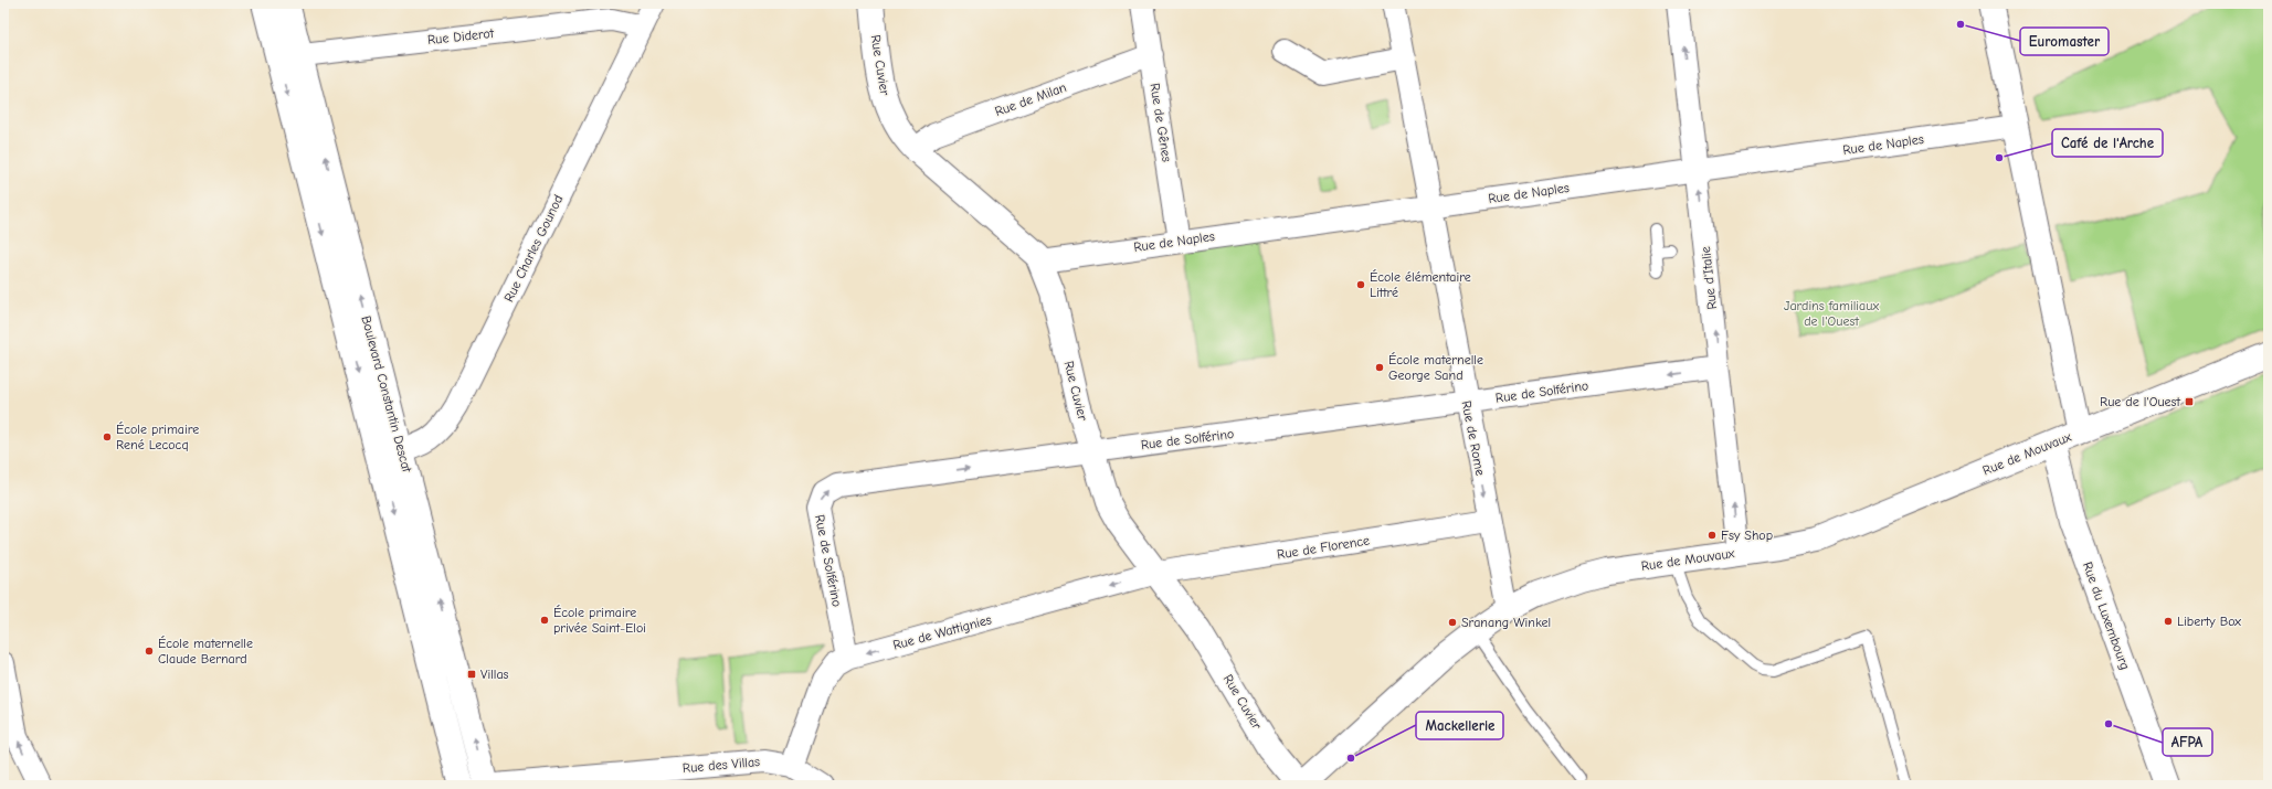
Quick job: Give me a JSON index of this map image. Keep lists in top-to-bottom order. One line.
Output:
{"streets":{"street":["Rue Diderot","Rue Cuvier","Rue de Milan","Rue de Gênes","Rue de Naples","Rue Charles Gounod","Rue d'Italie","Rue de Solférino","Boulevard Constantin Descat","Rue de Rome","Rue de Mouvaux","Rue de Florence","Rue du Luxembourg","Rue de Wattignies","Rue des Villas"]},"crossings":[["Rue Diderot","Rue Charles Gounod"],["Rue Diderot","Boulevard Constantin Descat"],["Rue Cuvier","Rue de Milan"],["Rue Cuvier","Rue de Naples"],["Rue Cuvier","Rue de Solférino"],["Rue Cuvier","Rue de Mouvaux"],["Rue Cuvier","Rue de Florence"],["Rue Cuvier","Rue de Wattignies"],["Rue de Milan","Rue de Gênes"],["Rue de Gênes","Rue de Naples"],["Rue de Naples","Rue d'Italie"],["Rue de Naples","Rue de Rome"],["Rue Charles Gounod","Boulevard Constantin Descat"],["Rue d'Italie","Rue de Solférino"],["Rue d'Italie","Rue de Mouvaux"],["Rue de Solférino","Rue de Rome"],["Rue de Solférino","Rue de Wattignies"],["Boulevard Constantin Descat","Rue des Villas"],["Rue de Rome","Rue de Mouvaux"],["Rue de Rome","Rue de Florence"],["Rue de Mouvaux","Rue du Luxembourg"],["Rue de Florence","Rue de Wattignies"],["Rue de Wattignies","Rue des Villas"]],"one_way":["Rue d'Italie","Rue de Wattignies"],"parks":["Jardins familiaux de l'Ouest"],"places":{"other":["Euromaster","Café de l'Arche","École élémentaire Littré","École maternelle George Sand","École primaire René Lecocq","Fsy Shop","École primaire privée Saint-Eloi","Liberty Box","Sranang Winkel","École maternelle Claude Bernard","AFPA","Mackellerie"],"transit":["Rue de l'Ouest","Villas"]}}
